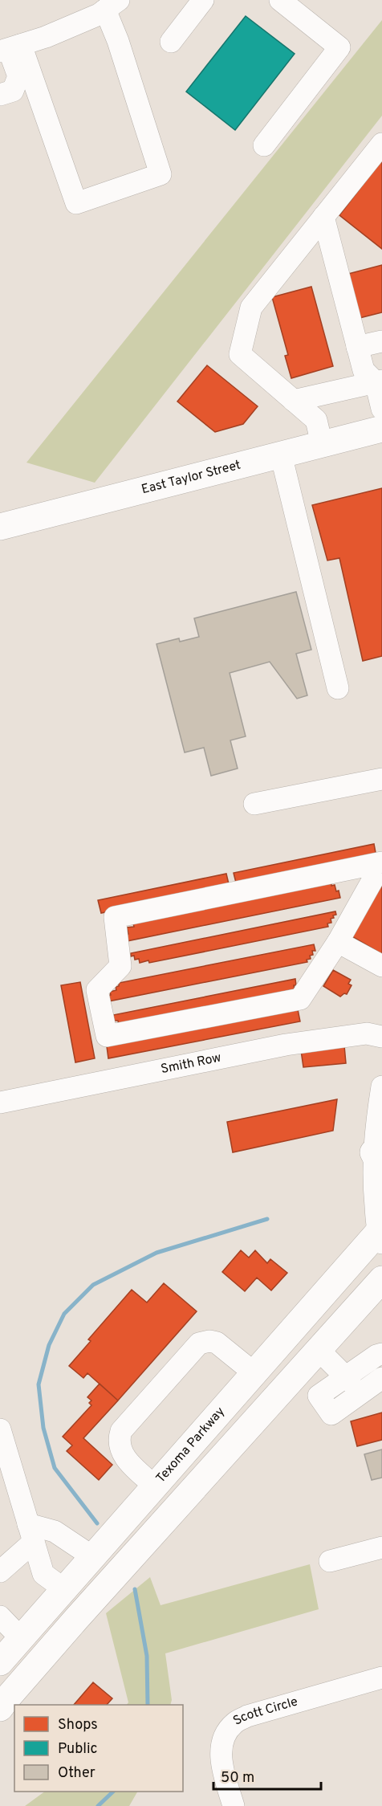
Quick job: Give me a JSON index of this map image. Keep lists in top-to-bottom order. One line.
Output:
{"streets":{"main road":["East Taylor Street","Texoma Parkway"],"street":["Smith Row","Scott Circle"]},"legend":["Shops","Public","Other"],"scale_bar":"50 m"}
